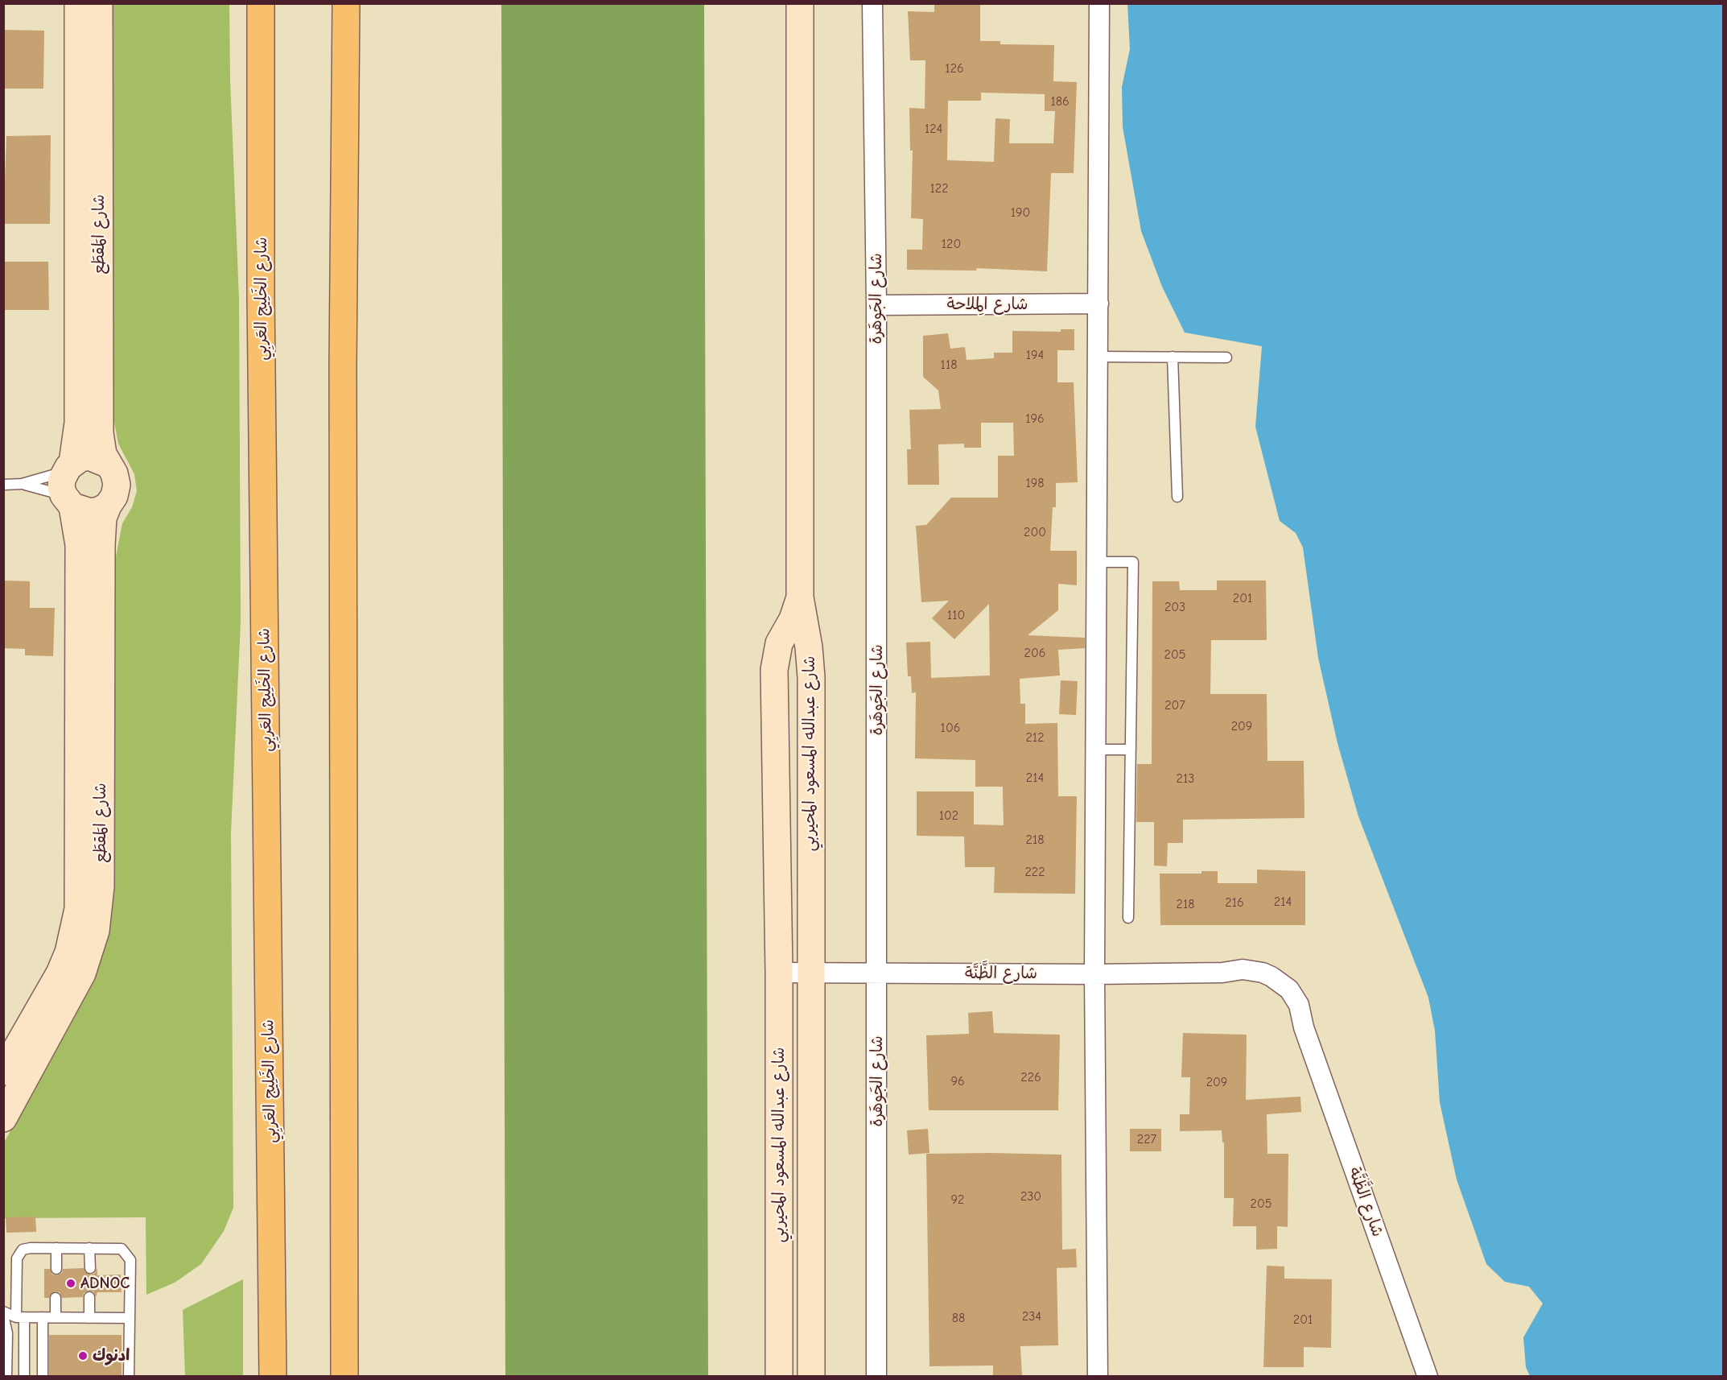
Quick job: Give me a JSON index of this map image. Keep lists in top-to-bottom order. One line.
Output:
{"streets":{"highway":["شارع الخَلِيج العَربِي"],"street":["شارع المَقطَع","شارع الجَوهَرة","شارع المِلاحة","شارع عبدالله المسعود المحيربي","شارع الظَّنَّة"]},"crossings":[["شارع الجَوهَرة","شارع المِلاحة"],["شارع الجَوهَرة","شارع الظَّنَّة"],["شارع عبدالله المسعود المحيربي","شارع الظَّنَّة"]],"places":["ADNOC","ادنوك"],"house_numbers":["126","186","124","122","190","120","194","118","196","198","200","201","203","110","206","205","207","209","106","212","214","213","102","218","222","214","216","218","226","96","209","227","230","92","205","234","88","201"]}
